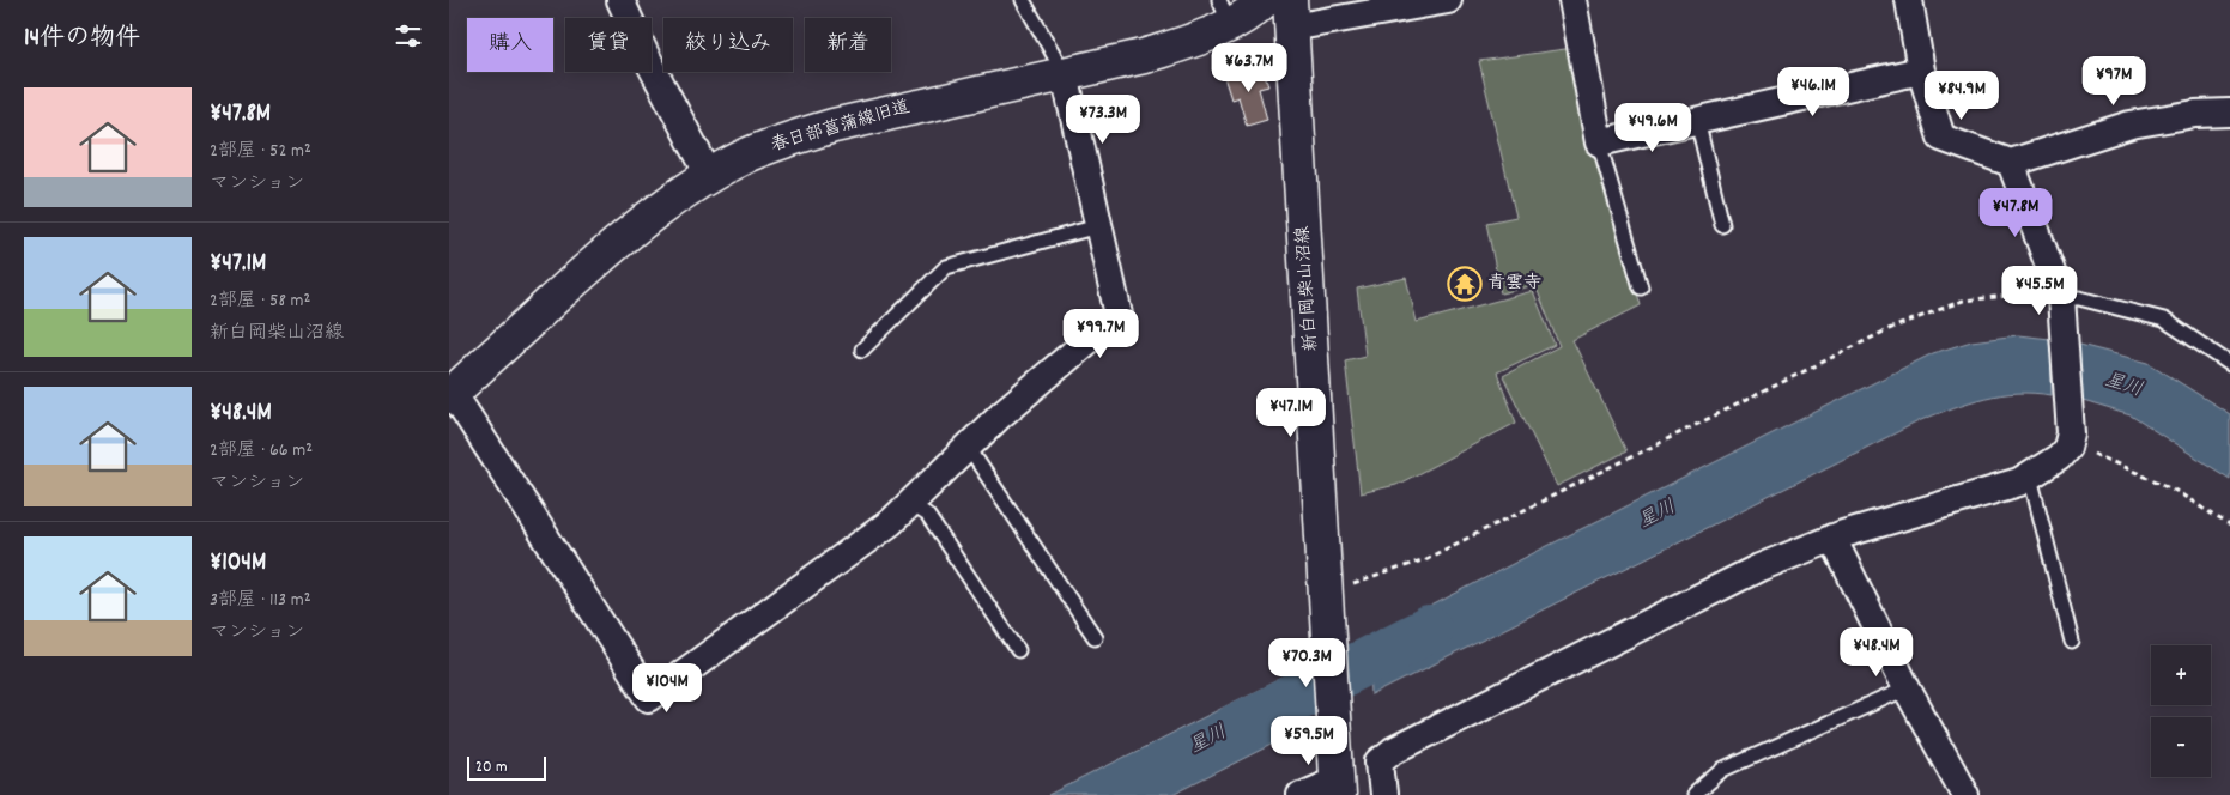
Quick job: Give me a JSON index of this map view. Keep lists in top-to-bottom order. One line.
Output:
{"streets":{"street":["春日部菖蒲線旧道","新白岡柴山沼線"]},"water":["星川"],"places":{"temple":["青雲寺"]},"scale_bar":"20 m","page":{"heading":"14件の物件","chip":["購入","賃貸","絞り込み","新着"],"price":["¥63.7M","¥97M","¥46.1M","¥84.9M","¥73.3M","¥49.6M","¥47.8M","¥45.5M","¥99.7M","¥47.1M","¥48.4M","¥70.3M","¥104M","¥59.5M"],"list":[{"name":"¥47.8M","note":"2部屋 · 52 m² · マンション"},{"name":"¥47.1M","note":"2部屋 · 58 m² · 新白岡柴山沼線"},{"name":"¥48.4M","note":"2部屋 · 66 m² · マンション"},{"name":"¥104M","note":"3部屋 · 113 m² · マンション"}],"map_buttons":["+","−"],"scale":"20 m"}}
